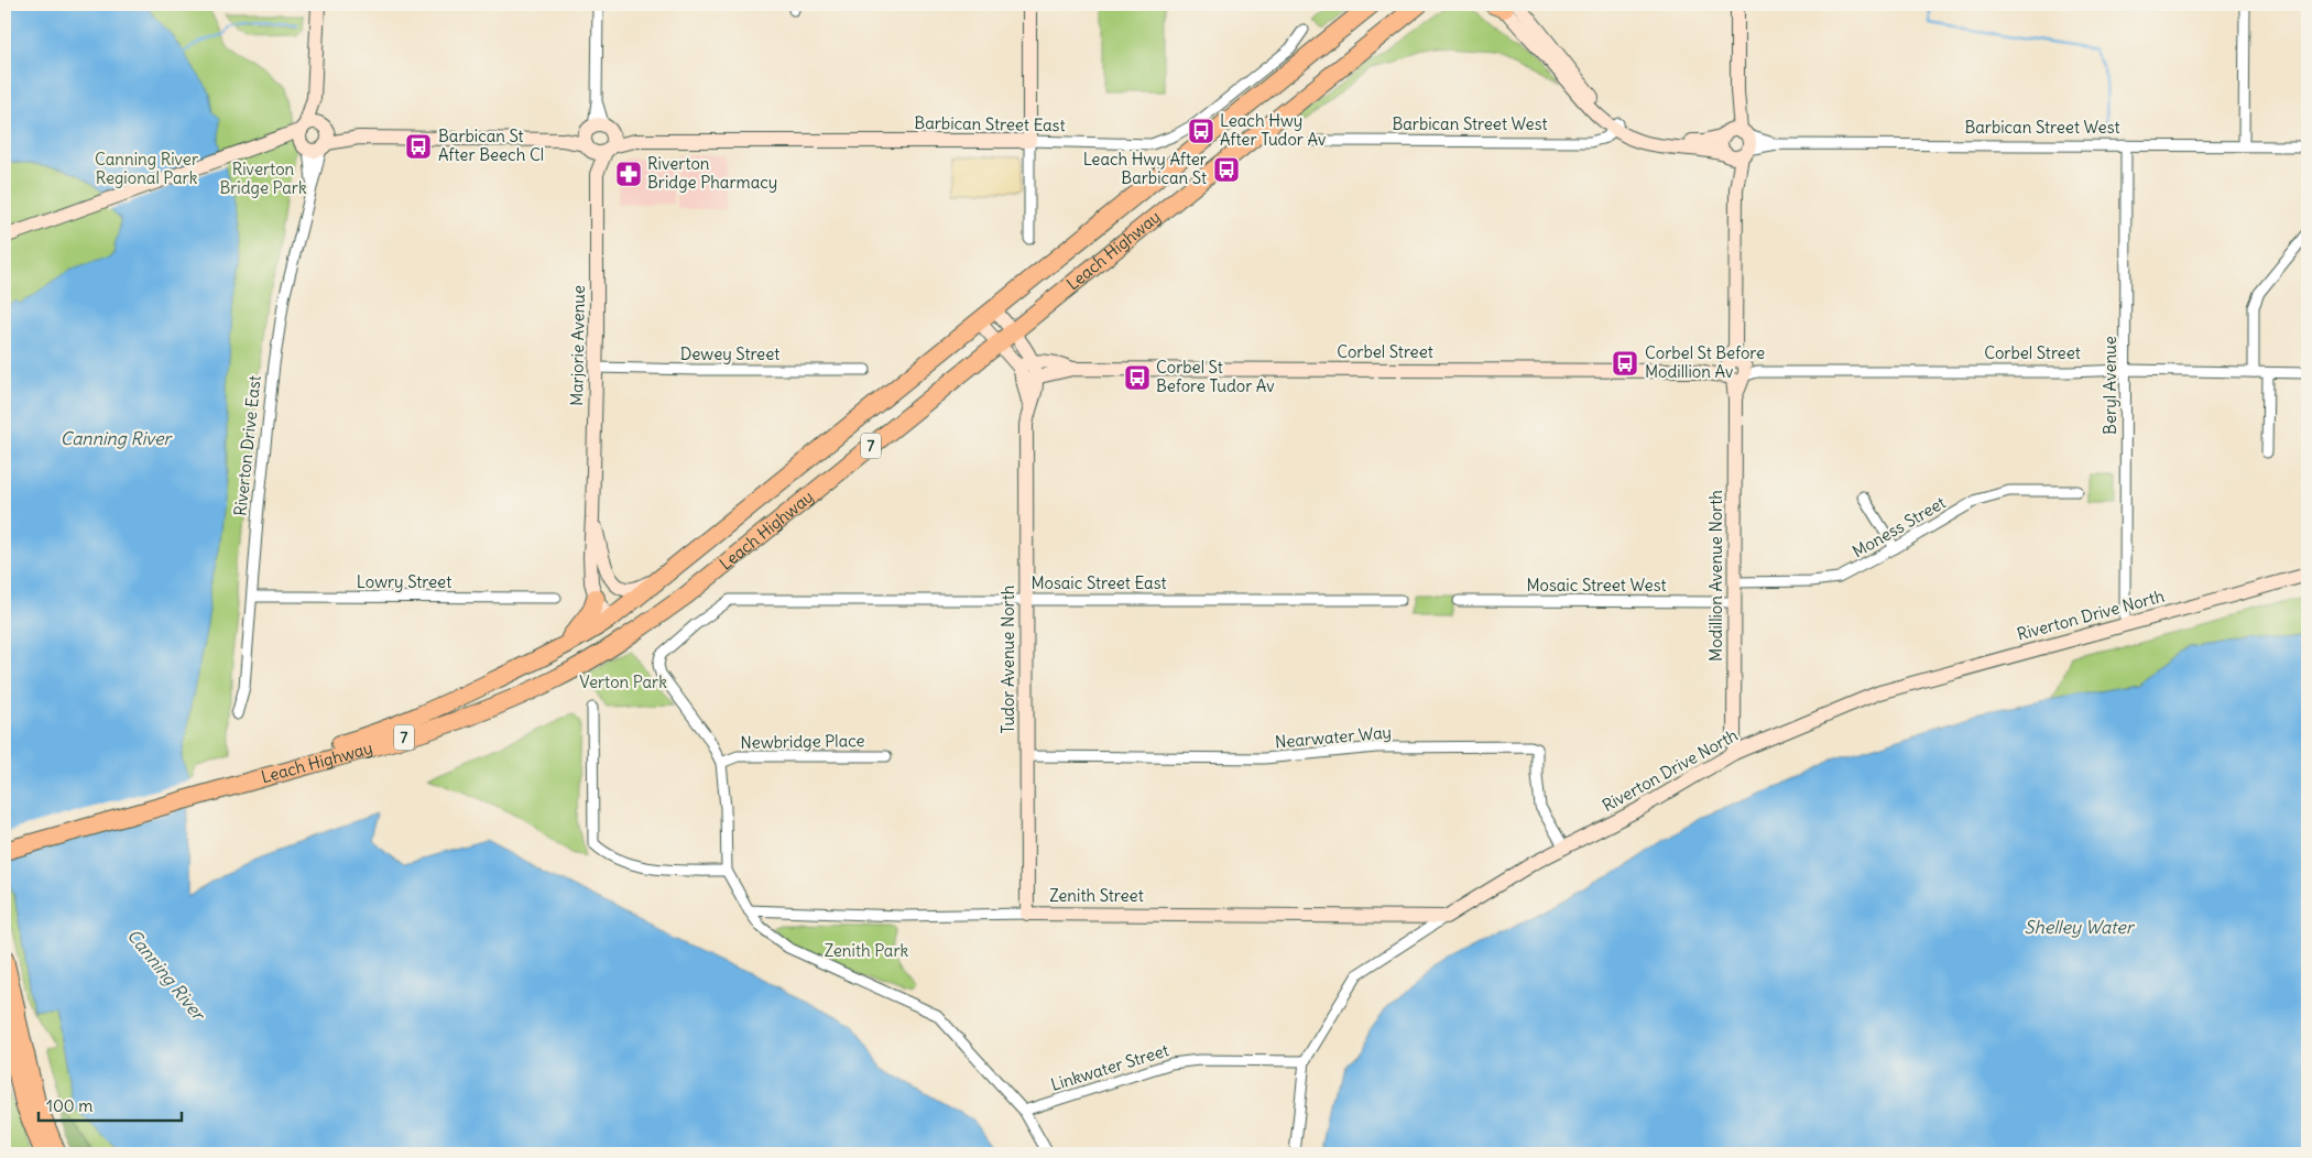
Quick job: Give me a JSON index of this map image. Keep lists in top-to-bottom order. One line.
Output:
{"streets":{"highway":["Leach Highway","7"],"street":["Barbican Street East","Barbican Street West","Marjorie Avenue","Corbel Street","Dewey Street","Beryl Avenue","Riverton Drive East","Moness Street","Modillion Avenue North","Lowry Street","Mosaic Street East","Mosaic Street West","Riverton Drive North","Tudor Avenue North","Nearwater Way","Newbridge Place","Zenith Street","Linkwater Street"]},"crossings":[["Barbican Street East","Marjorie Avenue"],["Barbican Street West","Beryl Avenue"],["Barbican Street West","Modillion Avenue North"],["Leach Highway","Marjorie Avenue"],["Leach Highway","Tudor Avenue North"],["Marjorie Avenue","Dewey Street"],["Corbel Street","Beryl Avenue"],["Corbel Street","Modillion Avenue North"],["Corbel Street","Tudor Avenue North"],["Beryl Avenue","Riverton Drive North"],["Riverton Drive East","Lowry Street"],["Moness Street","Modillion Avenue North"],["Modillion Avenue North","Mosaic Street West"],["Modillion Avenue North","Riverton Drive North"],["Mosaic Street East","Tudor Avenue North"],["Mosaic Street East","Newbridge Place"],["Riverton Drive North","Nearwater Way"],["Riverton Drive North","Zenith Street"],["Riverton Drive North","Linkwater Street"],["Tudor Avenue North","Nearwater Way"],["Tudor Avenue North","Zenith Street"]],"water":["Canning River","Shelley Water"],"parks":["Canning River Regional Park","Riverton Bridge Park","Verton Park","Zenith Park"],"places":{"bus stop":["Leach Hwy After Tudor Av","Barbican St After Beech Cl","Leach Hwy After Barbican St","Corbel St Before Modillion Av","Corbel St Before Tudor Av"],"pharmacy":["Riverton Bridge Pharmacy"]},"scale_bar":"100 m"}
